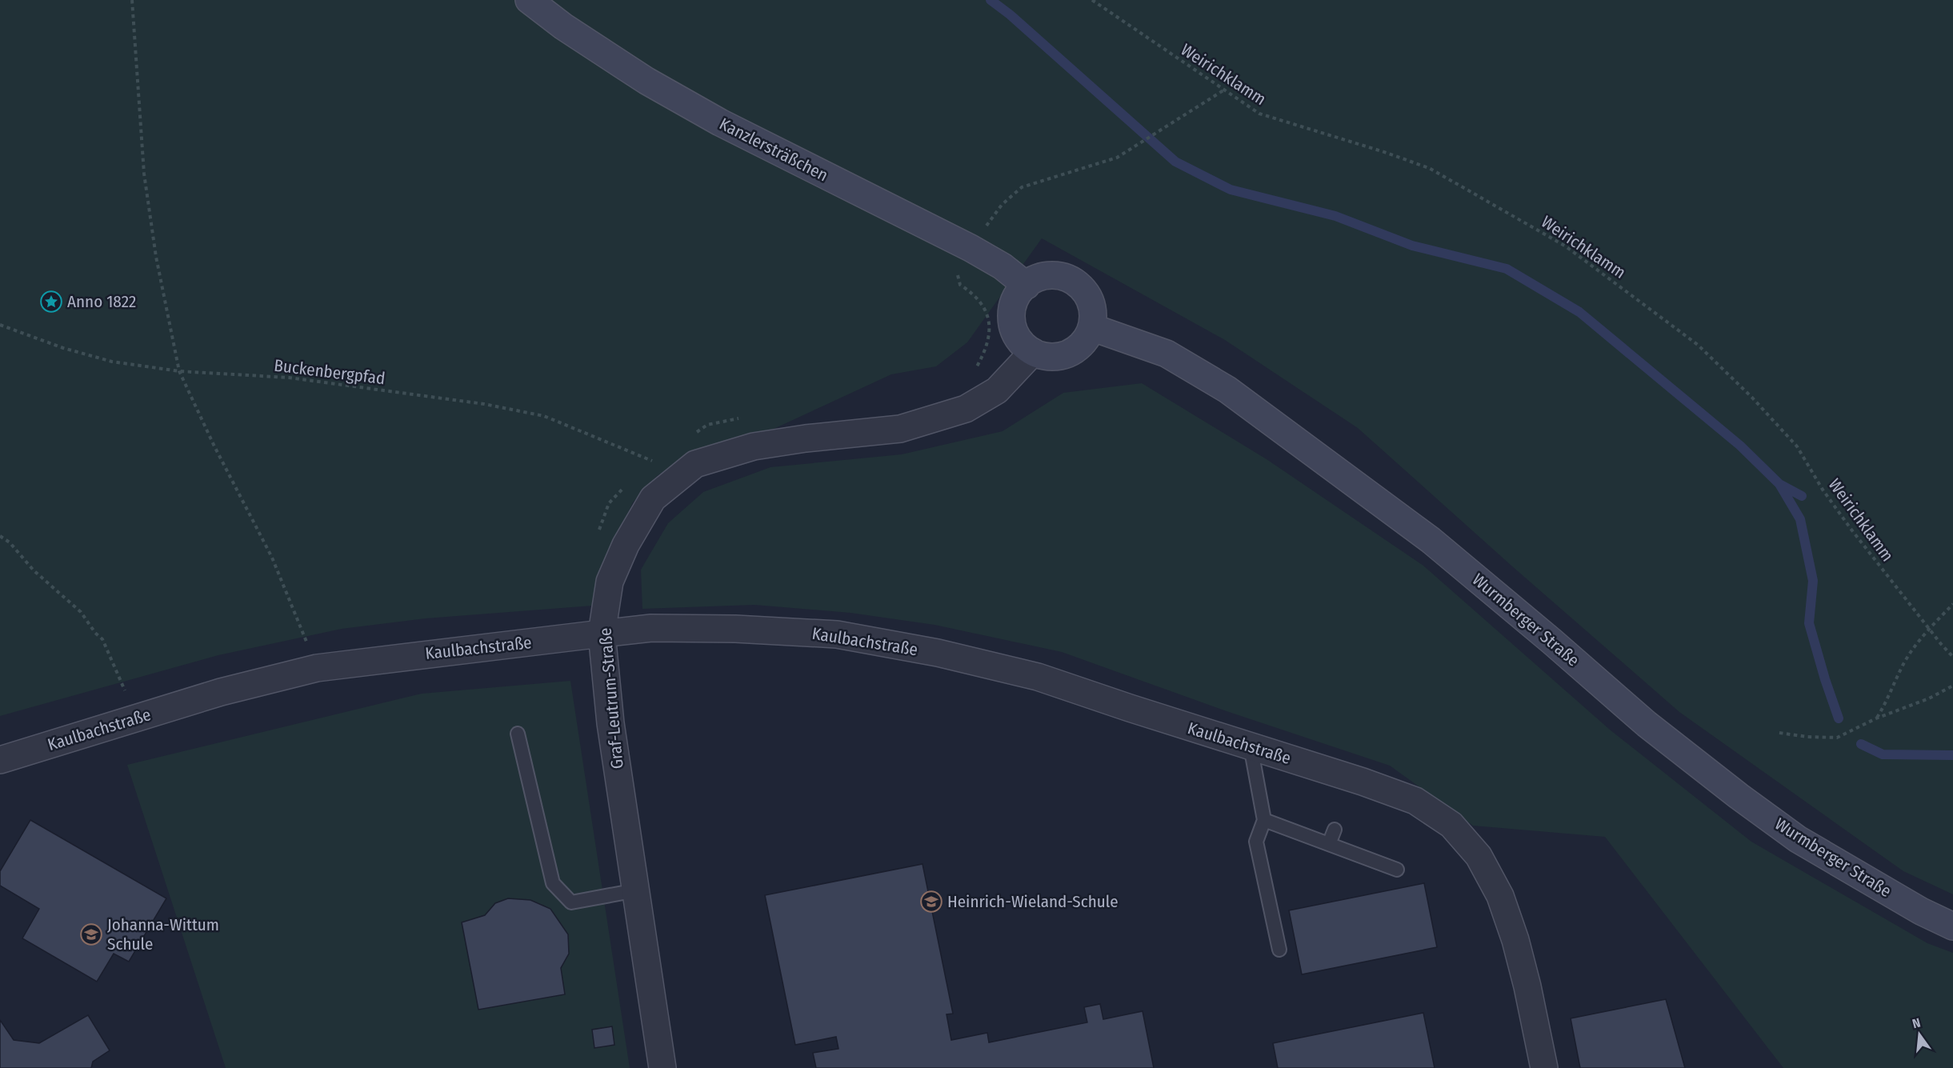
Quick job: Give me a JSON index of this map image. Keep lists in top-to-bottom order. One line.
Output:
{"streets":{"main road":["Kanzlersträßchen","Wurmberger Straße"],"street":["Kaulbachstraße","Graf-Leutrum-Straße"],"path":["Weirichklamm","Buckenbergpfad"]},"crossings":[["Kanzlersträßchen","Wurmberger Straße"],["Kanzlersträßchen","Graf-Leutrum-Straße"],["Wurmberger Straße","Graf-Leutrum-Straße"],["Kaulbachstraße","Graf-Leutrum-Straße"]],"places":{"place":["Anno 1822"],"school or university":["Heinrich-Wieland-Schule","Johanna-Wittum Schule"]},"north":"top"}
